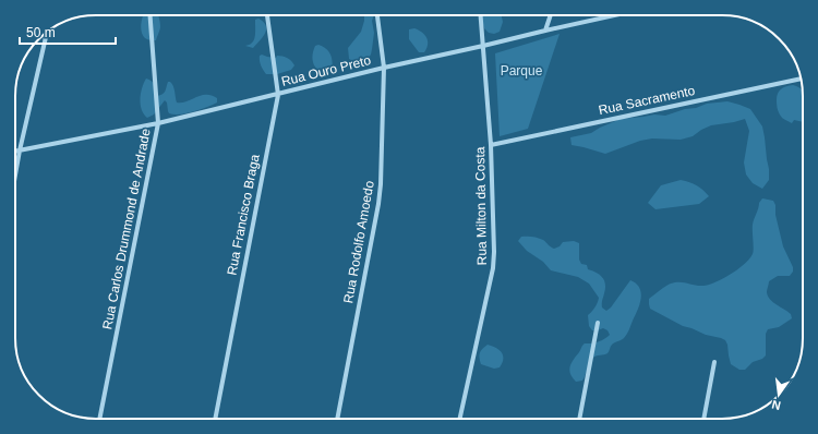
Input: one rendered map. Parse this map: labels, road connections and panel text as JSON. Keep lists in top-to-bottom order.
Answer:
{
  "streets": {
    "street": [
      "Rua Ouro Preto",
      "Rua Sacramento",
      "Rua Milton da Costa",
      "Rua Francisco Braga",
      "Rua Carlos Drummond de Andrade",
      "Rua Rodolfo Amoedo"
    ]
  },
  "crossings": [
    ["Rua Ouro Preto", "Rua Milton da Costa"],
    ["Rua Ouro Preto", "Rua Francisco Braga"],
    ["Rua Ouro Preto", "Rua Carlos Drummond de Andrade"],
    ["Rua Ouro Preto", "Rua Rodolfo Amoedo"],
    ["Rua Sacramento", "Rua Milton da Costa"]
  ],
  "parks": ["Parque"],
  "scale_bar": "50 m",
  "north": "bottom"
}
